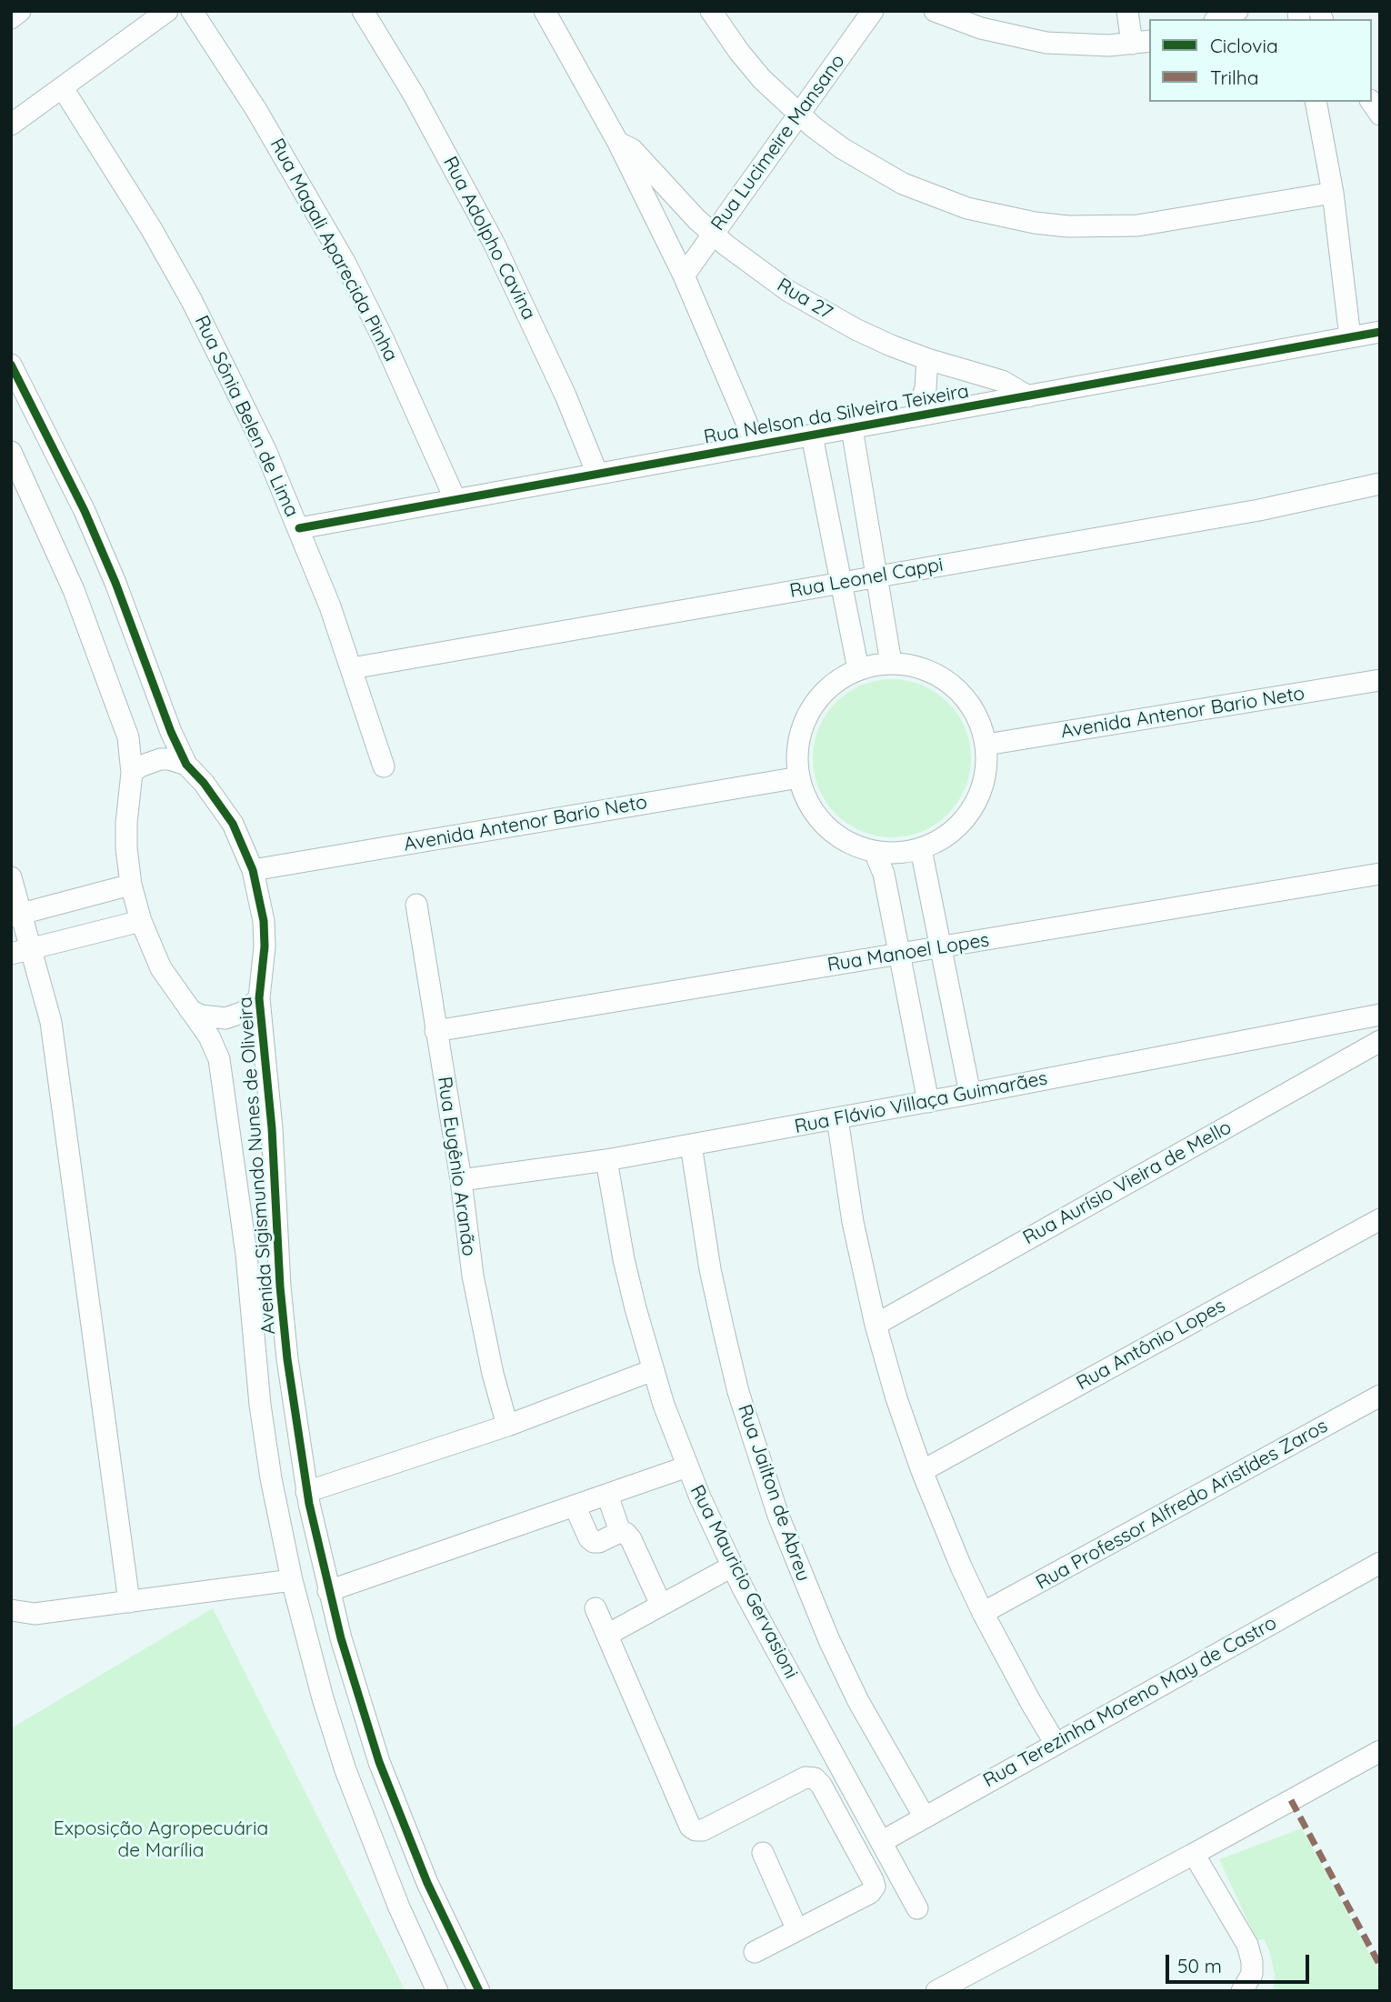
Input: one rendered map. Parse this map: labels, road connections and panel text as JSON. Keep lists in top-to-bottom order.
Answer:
{
  "streets": {
    "street": [
      "Rua Lucimeire Mansano",
      "Rua Adolpho Cavina",
      "Rua Magali Aparecida Pinha",
      "Rua 27",
      "Rua Nelson da Silveira Teixeira",
      "Rua Sônia Belen de Lima",
      "Rua Leonel Cappi",
      "Avenida Antenor Bario Neto",
      "Rua Manoel Lopes",
      "Rua Flávio Villaça Guimarães",
      "Avenida Sigismundo Nunes de Oliveira",
      "Rua Eugênio Aranão",
      "Rua Aurísio Vieira de Mello",
      "Rua Antônio Lopes",
      "Rua Jailton de Abreu",
      "Rua Professor Alfredo Aristídes Zaros",
      "Rua Mauricio Gervasioni",
      "Rua Terezinha Moreno May de Castro"
    ]
  },
  "crossings": [
    ["Rua Lucimeire Mansano", "Rua 27"],
    ["Rua Adolpho Cavina", "Rua Nelson da Silveira Teixeira"],
    ["Rua Magali Aparecida Pinha", "Rua Nelson da Silveira Teixeira"],
    ["Rua 27", "Rua Nelson da Silveira Teixeira"],
    ["Rua Nelson da Silveira Teixeira", "Rua Sônia Belen de Lima"],
    ["Rua Sônia Belen de Lima", "Rua Leonel Cappi"],
    ["Avenida Antenor Bario Neto", "Avenida Sigismundo Nunes de Oliveira"],
    ["Rua Manoel Lopes", "Rua Eugênio Aranão"],
    ["Rua Flávio Villaça Guimarães", "Rua Eugênio Aranão"],
    ["Rua Flávio Villaça Guimarães", "Rua Jailton de Abreu"],
    ["Rua Flávio Villaça Guimarães", "Rua Mauricio Gervasioni"],
    ["Rua Jailton de Abreu", "Rua Terezinha Moreno May de Castro"],
    ["Rua Mauricio Gervasioni", "Rua Terezinha Moreno May de Castro"]
  ],
  "parks": ["Exposição Agropecuária de Marília"],
  "legend": ["Ciclovia", "Trilha"],
  "scale_bar": "50 m"
}
